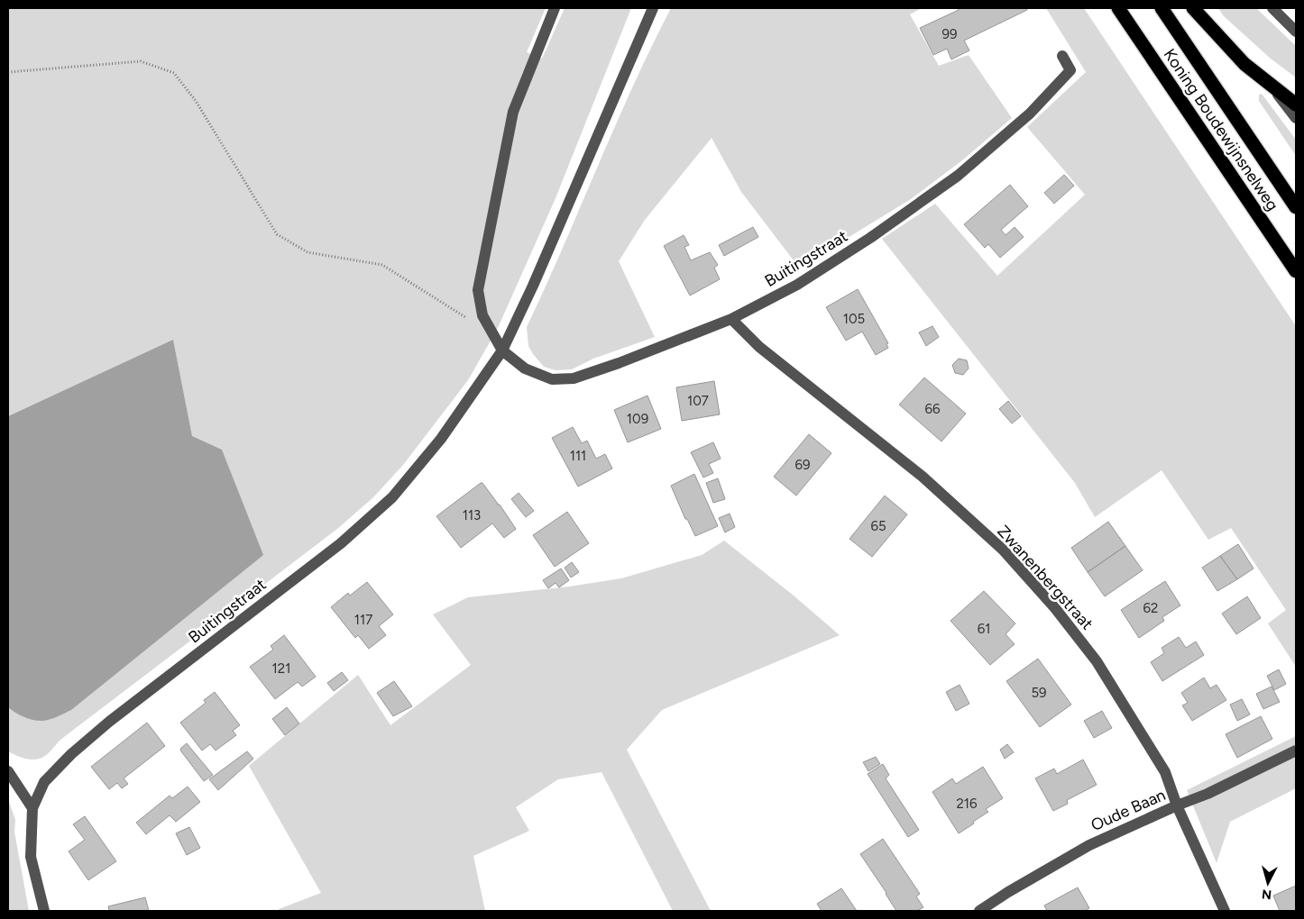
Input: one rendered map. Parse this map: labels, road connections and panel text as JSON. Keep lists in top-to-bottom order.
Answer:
{
  "streets": {
    "highway": ["Koning Boudewijnsnelweg"],
    "street": ["Buitingstraat", "Zwanenbergstraat", "Oude Baan"]
  },
  "crossings": [
    ["Buitingstraat", "Zwanenbergstraat"],
    ["Zwanenbergstraat", "Oude Baan"]
  ],
  "house_numbers": [
    "99",
    "105",
    "107",
    "66",
    "109",
    "111",
    "69",
    "113",
    "65",
    "62",
    "117",
    "61",
    "121",
    "59",
    "216"
  ],
  "north": "bottom"
}
